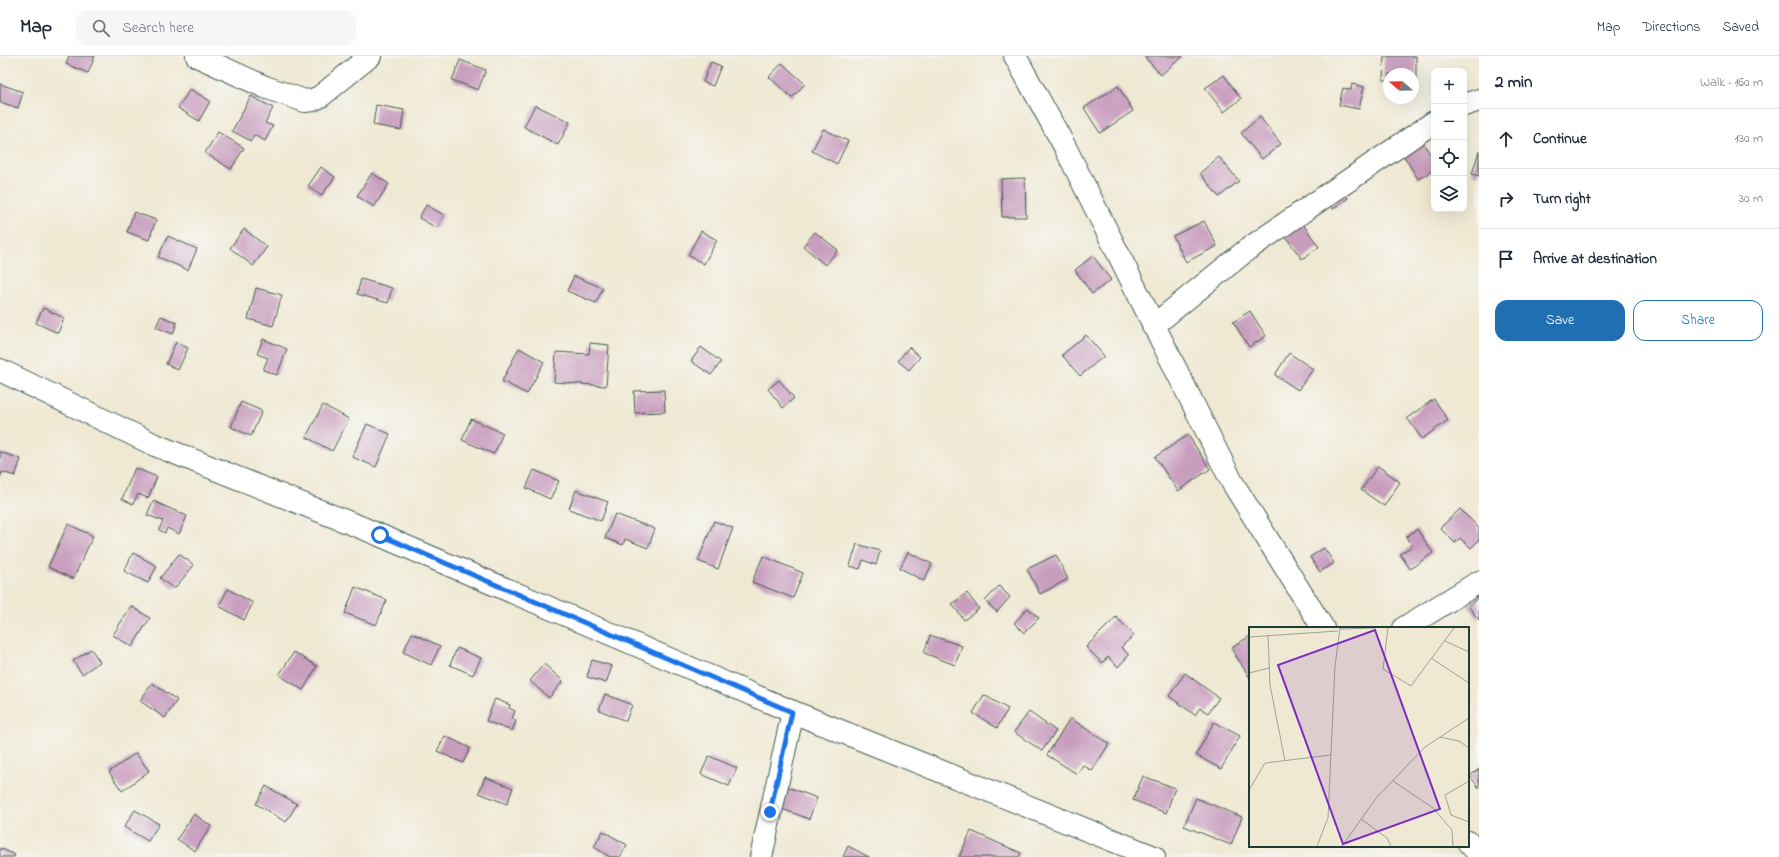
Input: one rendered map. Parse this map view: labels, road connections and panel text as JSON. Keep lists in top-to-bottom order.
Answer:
{
  "north": "left",
  "page": {
    "header": "Map",
    "search": "Search here",
    "nav": ["Map", "Directions", "Saved"],
    "heading": ["2 min", "Walk · 160 m"],
    "map_buttons": ["+", "−"],
    "list": [
      ["Continue", "130 m"],
      ["Turn right", "30 m"],
      "Arrive at destination"
    ],
    "buttons": ["Save", "Share"]
  }
}
